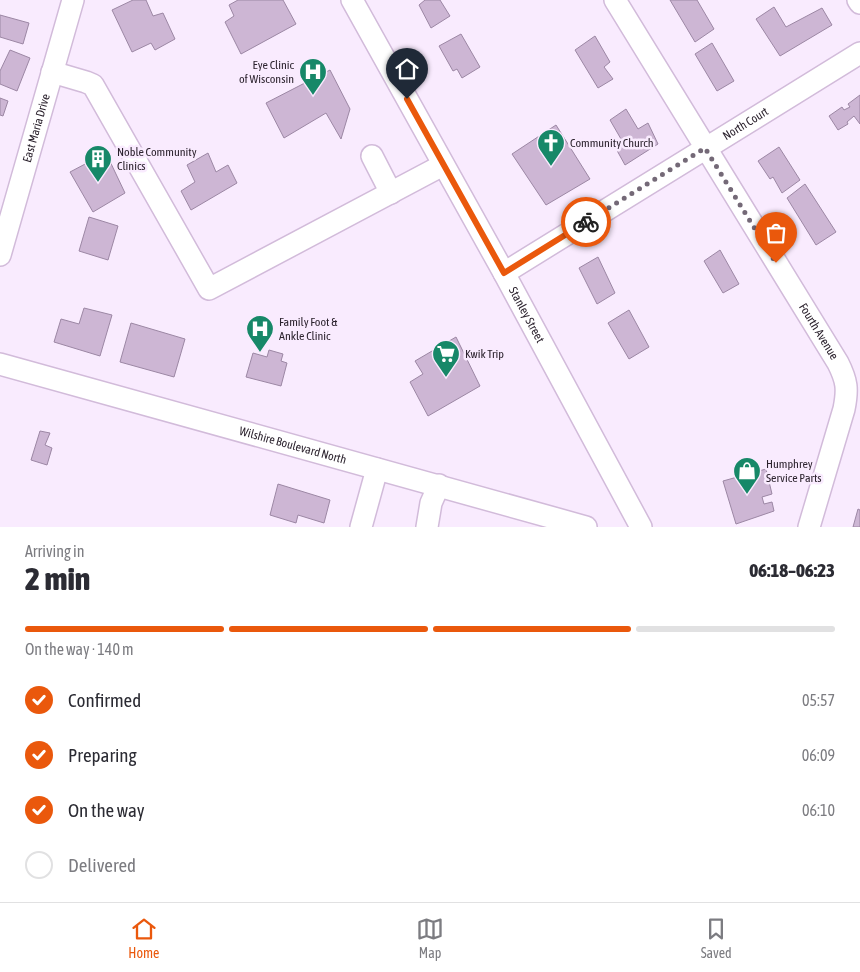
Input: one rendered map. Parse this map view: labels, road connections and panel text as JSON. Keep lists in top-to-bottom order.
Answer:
{
  "streets": {
    "street": [
      "North Court",
      "East Maria Drive",
      "Stanley Street",
      "Fourth Avenue",
      "Wilshire Boulevard North"
    ]
  },
  "crossings": [
    ["North Court", "Stanley Street"],
    ["North Court", "Fourth Avenue"]
  ],
  "places": {
    "hospital": ["Eye Clinic of Wisconsin", "Family Foot & Ankle Clinic"],
    "church": ["Community Church"],
    "building": ["Noble Community Clinics"],
    "supermarket": ["Kwik Trip"],
    "shop": ["Humphrey Service Parts"]
  },
  "page": {
    "heading": ["2 min", "Arriving in", "06:18–06:23"],
    "bar": "On the way · 140 m",
    "list": [
      ["Confirmed", "05:57"],
      ["Preparing", "06:09"],
      ["On the way", "06:10"],
      "Delivered"
    ],
    "tabs": ["Home", "Map", "Saved"]
  }
}
